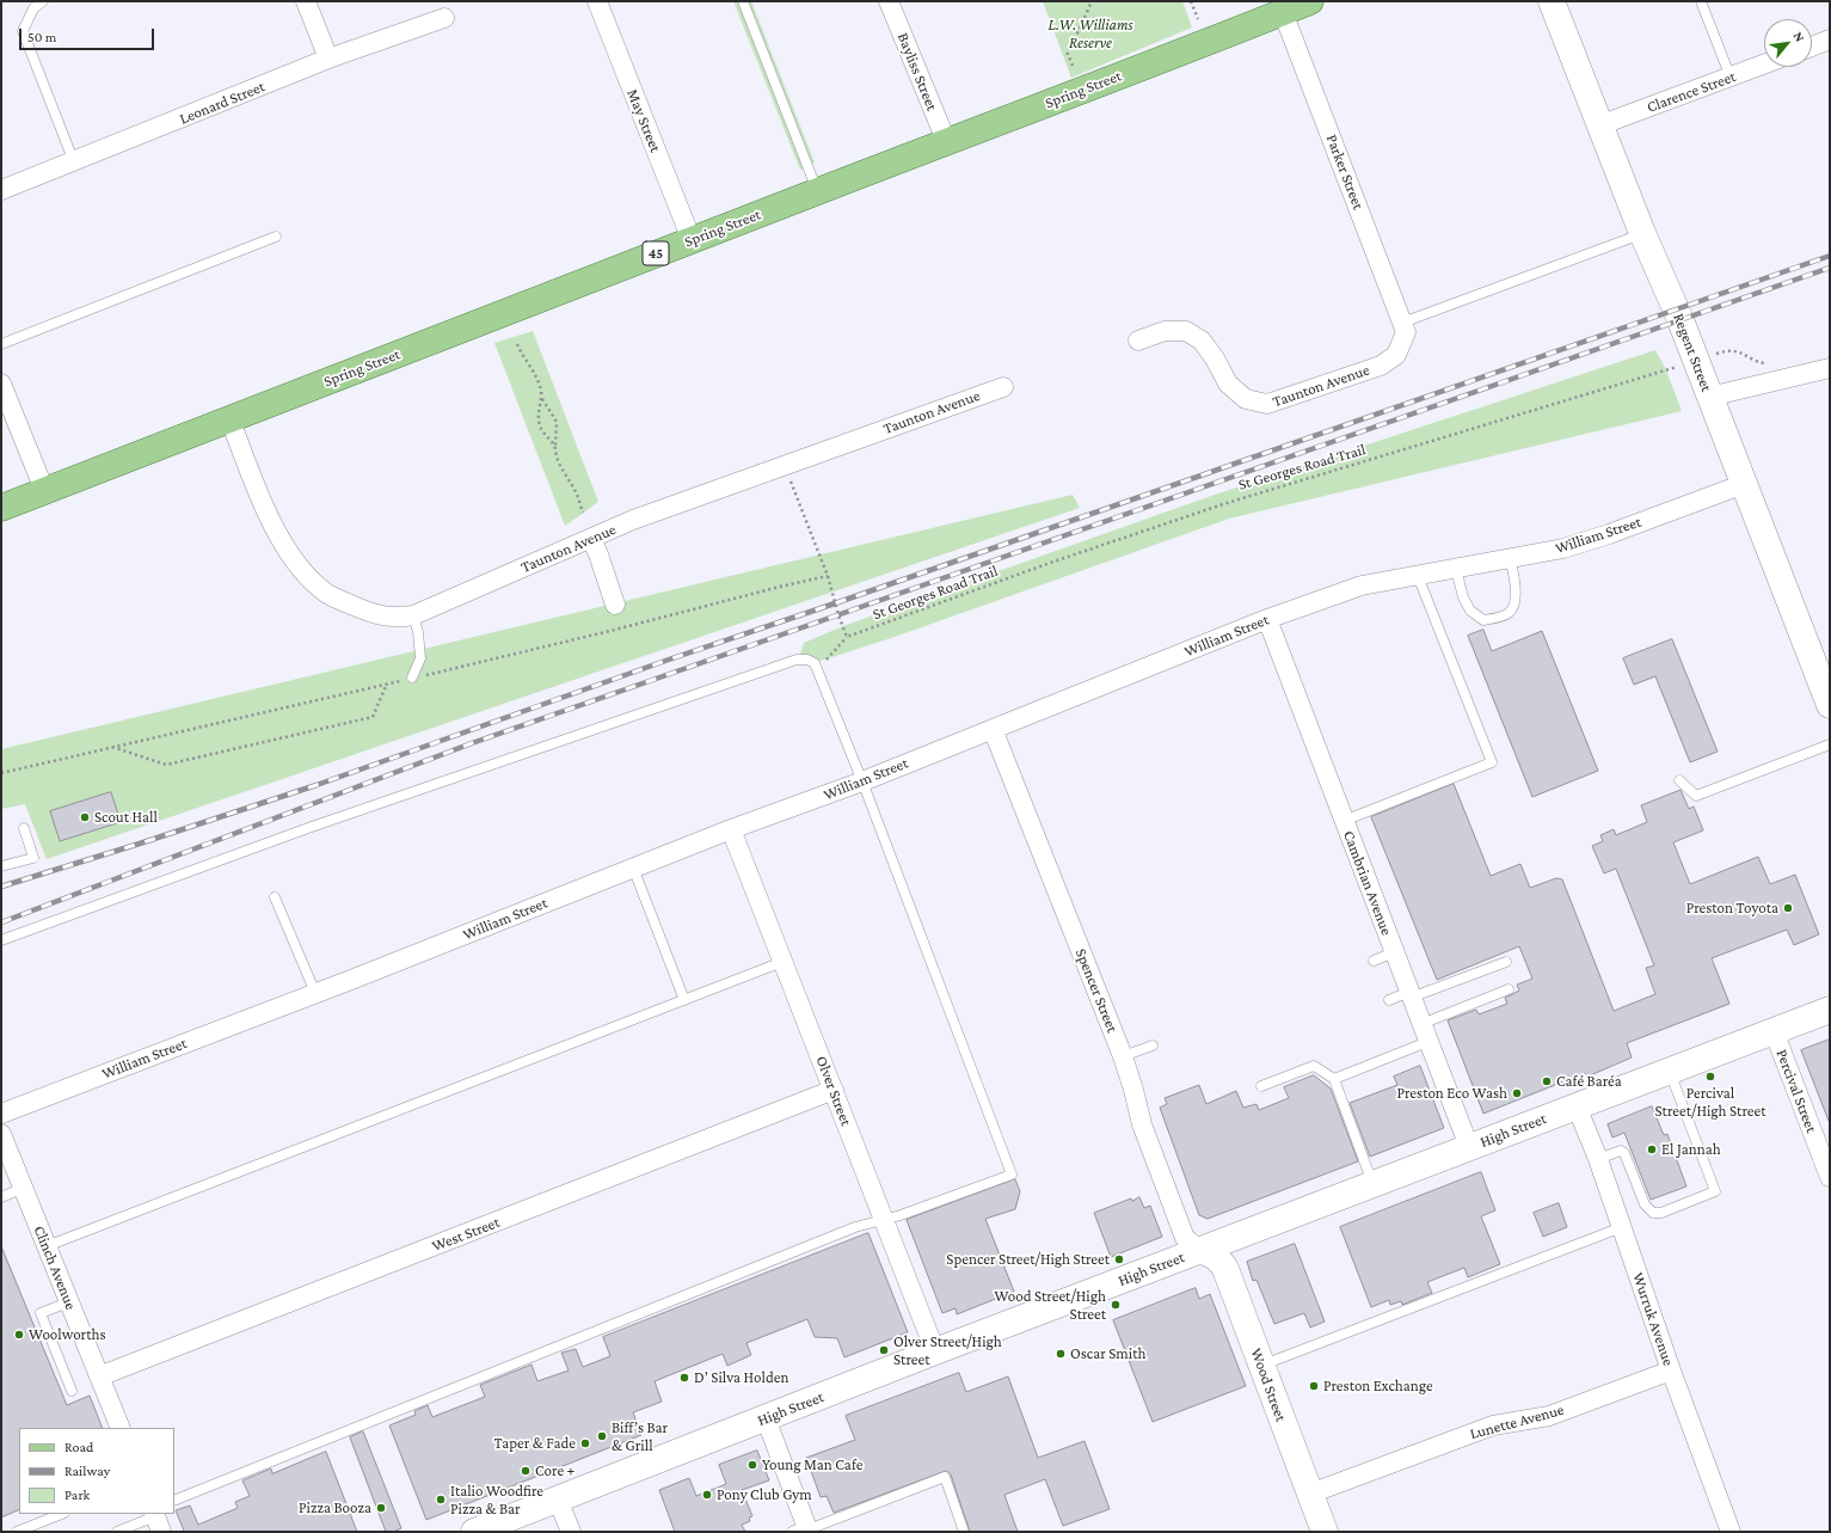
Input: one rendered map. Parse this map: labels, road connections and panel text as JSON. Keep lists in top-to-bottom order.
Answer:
{
  "streets": {
    "main road": [
      "Spring Street",
      "45",
      "Regent Street",
      "High Street",
      "Wood Street"
    ],
    "street": [
      "Bayliss Street",
      "Clarence Street",
      "Leonard Street",
      "May Street",
      "Parker Street",
      "Taunton Avenue",
      "William Street",
      "Cambrian Avenue",
      "Spencer Street",
      "Olver Street",
      "Percival Street",
      "West Street",
      "Clinch Avenue",
      "Wurruk Avenue",
      "Lunette Avenue"
    ],
    "path": ["St Georges Road Trail"]
  },
  "crossings": [
    ["Bayliss Street", "Spring Street"],
    ["Spring Street", "May Street"],
    ["Spring Street", "Parker Street"],
    ["Spring Street", "Taunton Avenue"],
    ["Clarence Street", "Regent Street"],
    ["Parker Street", "Taunton Avenue"],
    ["Regent Street", "St Georges Road Trail"],
    ["Regent Street", "William Street"],
    ["William Street", "Cambrian Avenue"],
    ["William Street", "Spencer Street"],
    ["William Street", "Olver Street"],
    ["Cambrian Avenue", "High Street"],
    ["Spencer Street", "High Street"],
    ["Spencer Street", "Wood Street"],
    ["Olver Street", "High Street"],
    ["Olver Street", "West Street"],
    ["Percival Street", "High Street"],
    ["High Street", "Wurruk Avenue"],
    ["High Street", "Wood Street"],
    ["West Street", "Clinch Avenue"],
    ["Wurruk Avenue", "Lunette Avenue"],
    ["Wood Street", "Lunette Avenue"]
  ],
  "parks": ["L.W. Williams Reserve"],
  "places": [
    "Scout Hall",
    "Preston Toyota",
    "Percival Street/High Street",
    "Café Baréa",
    "Preston Eco Wash",
    "El Jannah",
    "Spencer Street/High Street",
    "Wood Street/High Street",
    "Woolworths",
    "Olver Street/High Street",
    "Oscar Smith",
    "D’ Silva Holden",
    "Preston Exchange",
    "Biff’s Bar & Grill",
    "Taper & Fade",
    "Young Man Cafe",
    "Core +",
    "Pony Club Gym",
    "Italio Woodfire Pizza & Bar",
    "Pizza Booza"
  ],
  "legend": ["Road", "Railway", "Park"],
  "scale_bar": "50 m",
  "north": "top right"
}
